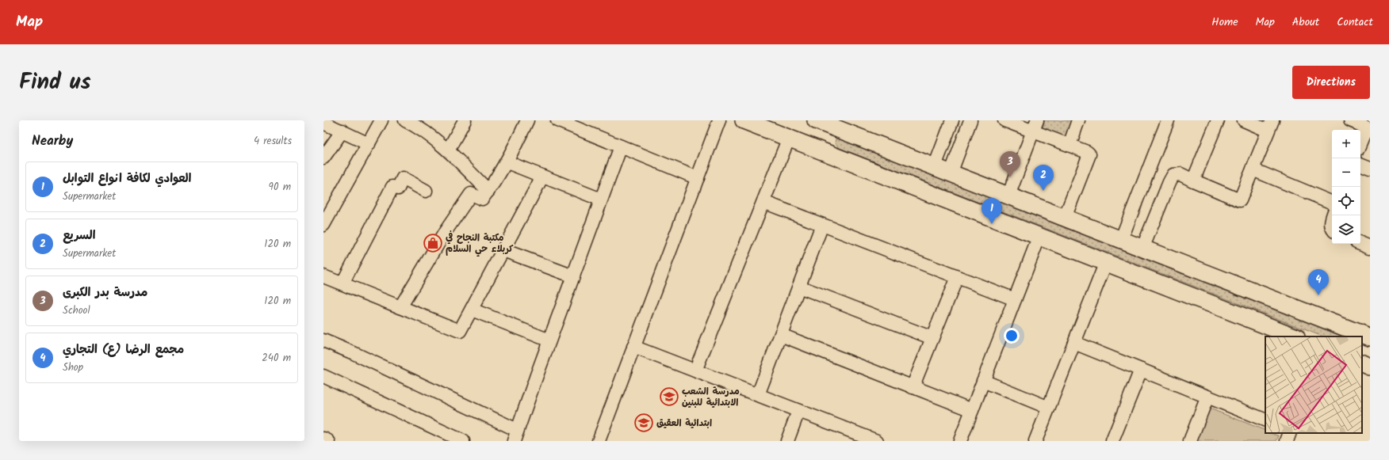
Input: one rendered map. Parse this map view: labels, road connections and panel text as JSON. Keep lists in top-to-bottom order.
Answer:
{
  "places": {
    "shop": ["مكتبة النجاح في كربلاء حي السلام"],
    "school or university": ["مدرسة الشعب الابتدائية للبنين", "ابتدائية العقيق"]
  },
  "page": {
    "header": "Map",
    "nav": [
      "Home",
      "Map",
      "About",
      "Contact"
    ],
    "title": "Find us",
    "buttons": "Directions",
    "heading": ["Nearby", "4 results"],
    "map_buttons": ["+", "−"],
    "pins": [
      "3",
      "2",
      "1",
      "4"
    ],
    "list": [
      {
        "mark": "1",
        "name": "العوادي لكافة انواع التوابل",
        "note": "Supermarket",
        "value": "90 m"
      },
      {
        "mark": "2",
        "name": "السريع",
        "note": "Supermarket",
        "value": "120 m"
      },
      {
        "mark": "3",
        "name": "مدرسة بدر الكبرى",
        "note": "School",
        "value": "120 m"
      },
      {
        "mark": "4",
        "name": "مجمع الرضا (ع) التجاري",
        "note": "Shop",
        "value": "240 m"
      }
    ]
  }
}
